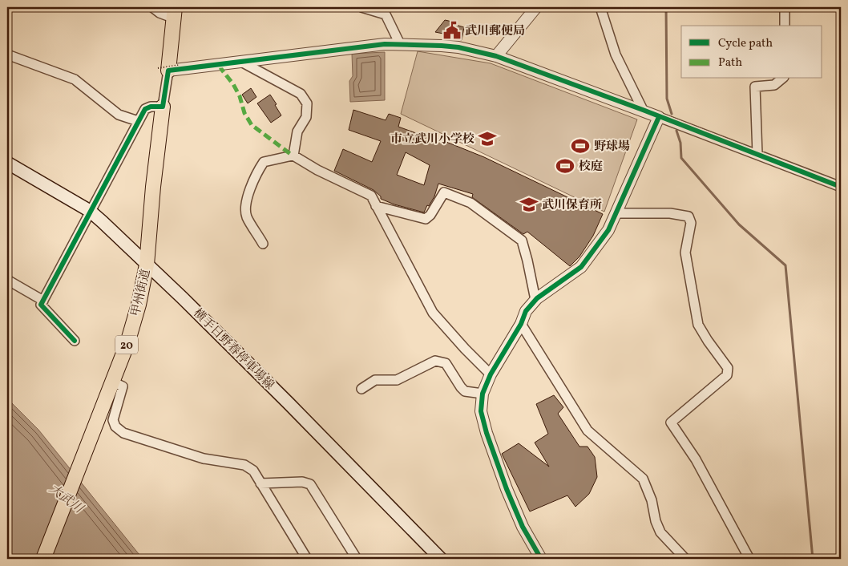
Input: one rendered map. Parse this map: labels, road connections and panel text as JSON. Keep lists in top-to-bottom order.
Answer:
{
  "streets": {
    "highway": ["甲州街道", "20"],
    "main road": ["横手日野春停車場線"]
  },
  "crossings": [
    ["甲州街道", "横手日野春停車場線"]
  ],
  "water": ["大武川"],
  "places": {
    "public building": ["武川郵便局"],
    "school or university": ["市立武川小学校", "武川保育所"],
    "sports": ["野球場", "校庭"]
  },
  "legend": ["Cycle path", "Path"]
}
